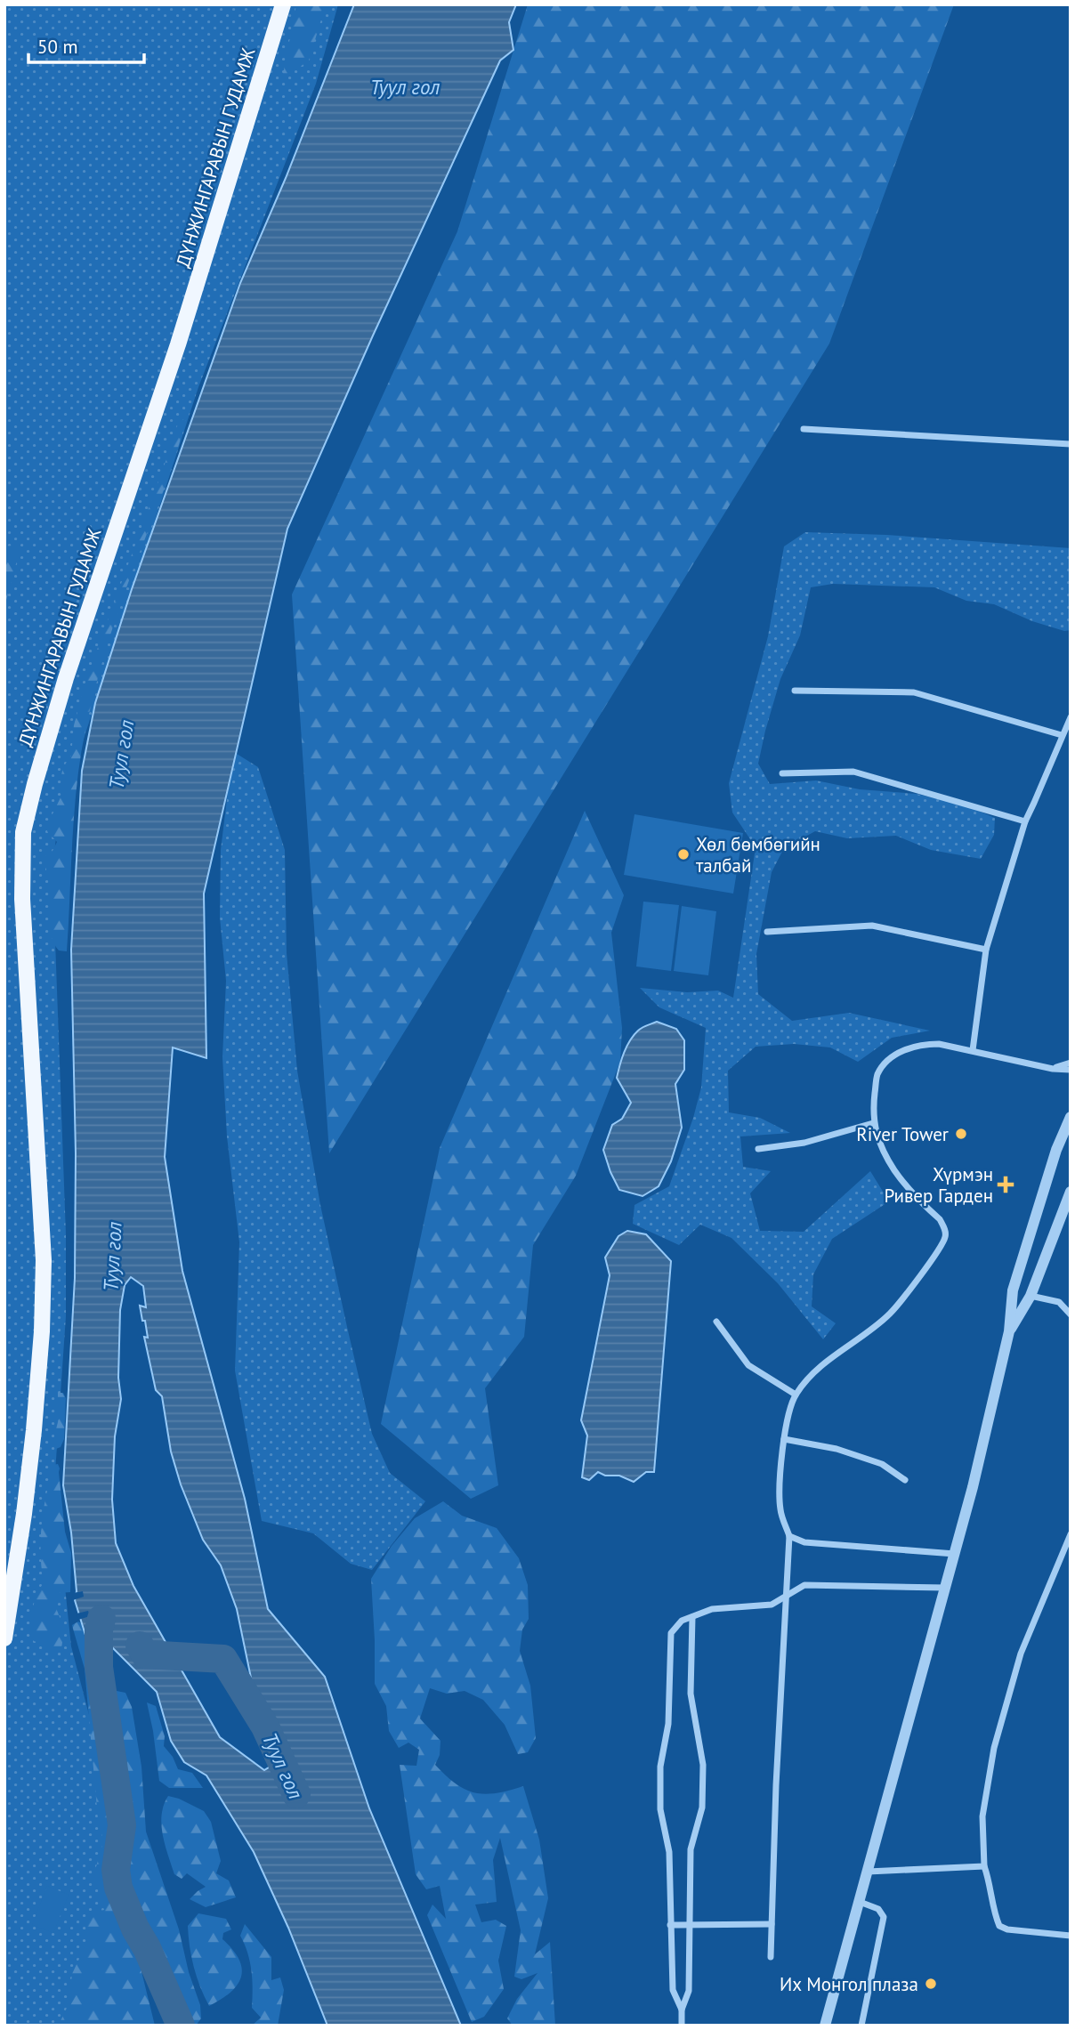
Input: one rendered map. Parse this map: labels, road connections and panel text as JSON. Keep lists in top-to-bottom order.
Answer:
{
  "streets": {
    "main road": ["ДҮНЖИНГАРАВЫН ГУДАМЖ"]
  },
  "water": ["Туул гол"],
  "places": {
    "other": ["Хөл бөмбөгийн талбай", "River Tower", "Их Монгол плаза"],
    "health": ["Хүрмэн Ривер Гарден"]
  },
  "scale_bar": "50 m"
}
